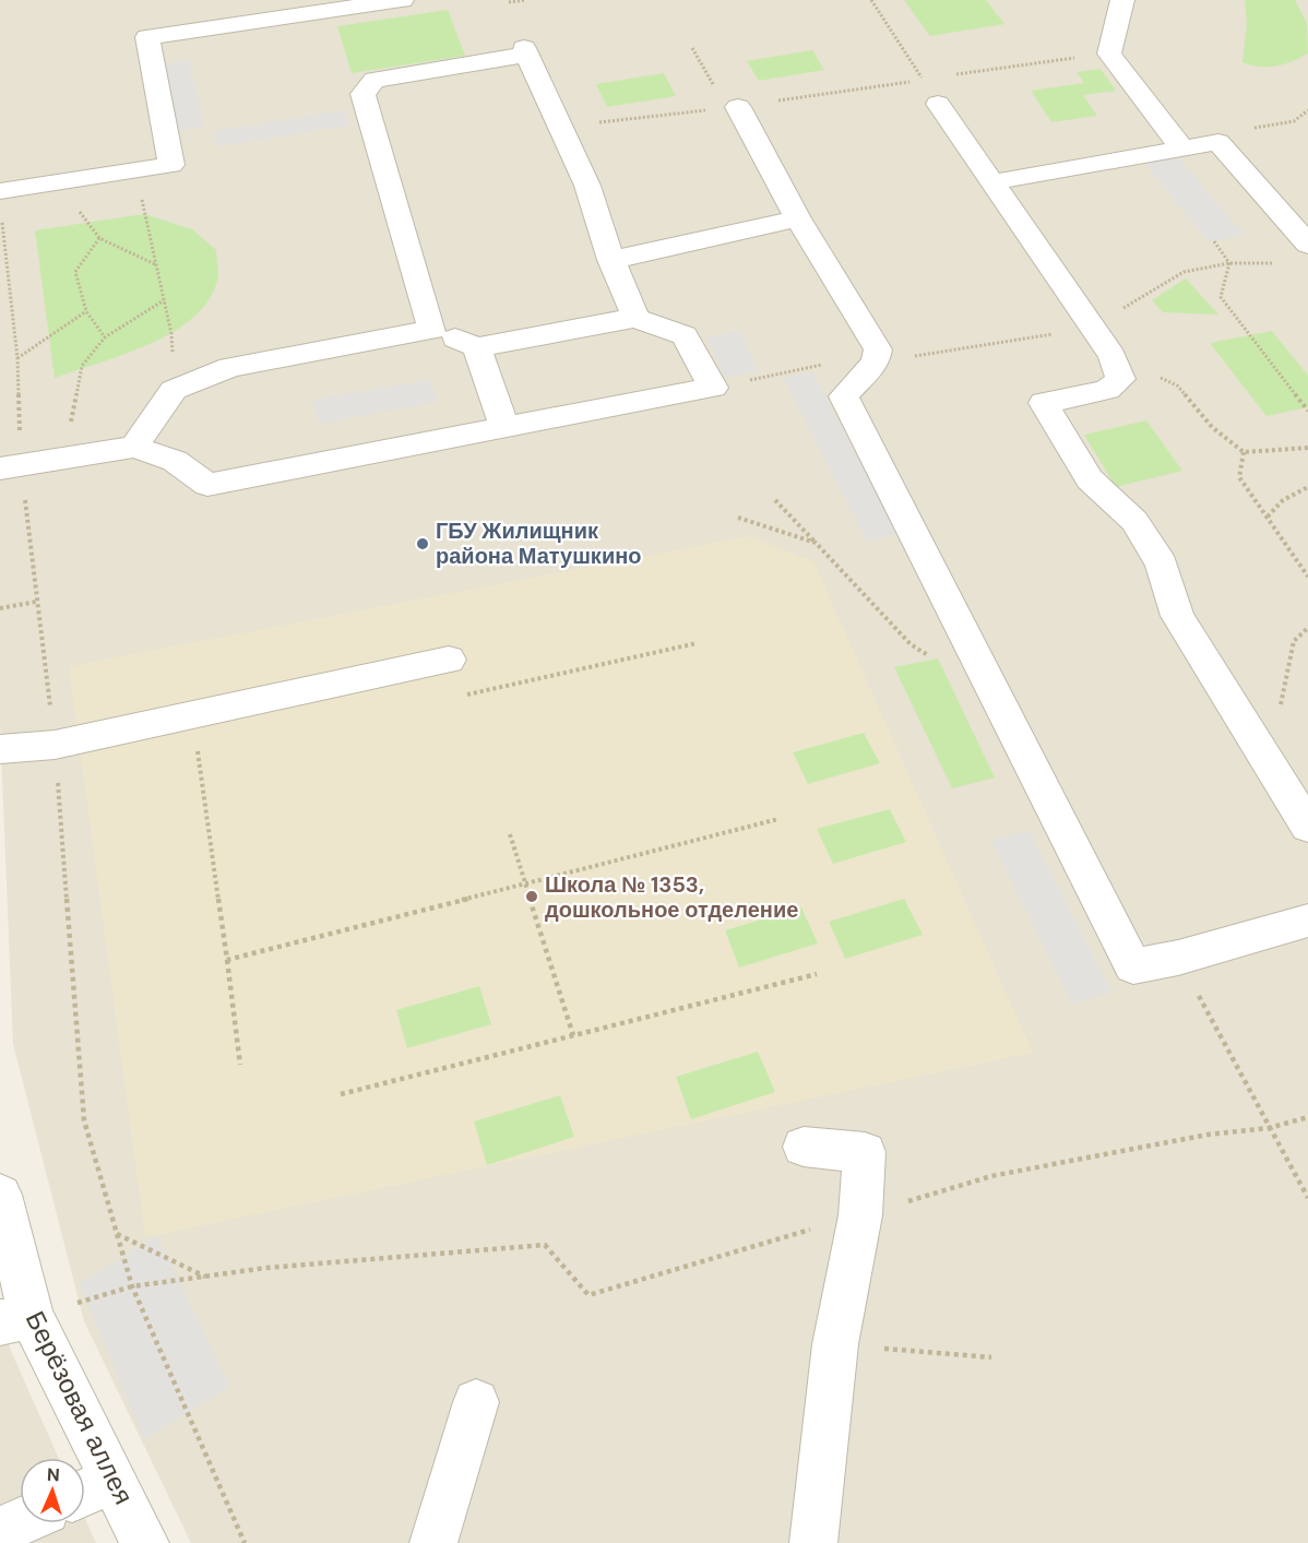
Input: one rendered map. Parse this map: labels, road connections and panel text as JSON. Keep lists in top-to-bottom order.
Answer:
{
  "streets": {
    "street": ["Берёзовая аллея"]
  },
  "places": ["ГБУ Жилищник района Матушкино", "Школа № 1353, дошкольное отделение"],
  "north": "top"
}
